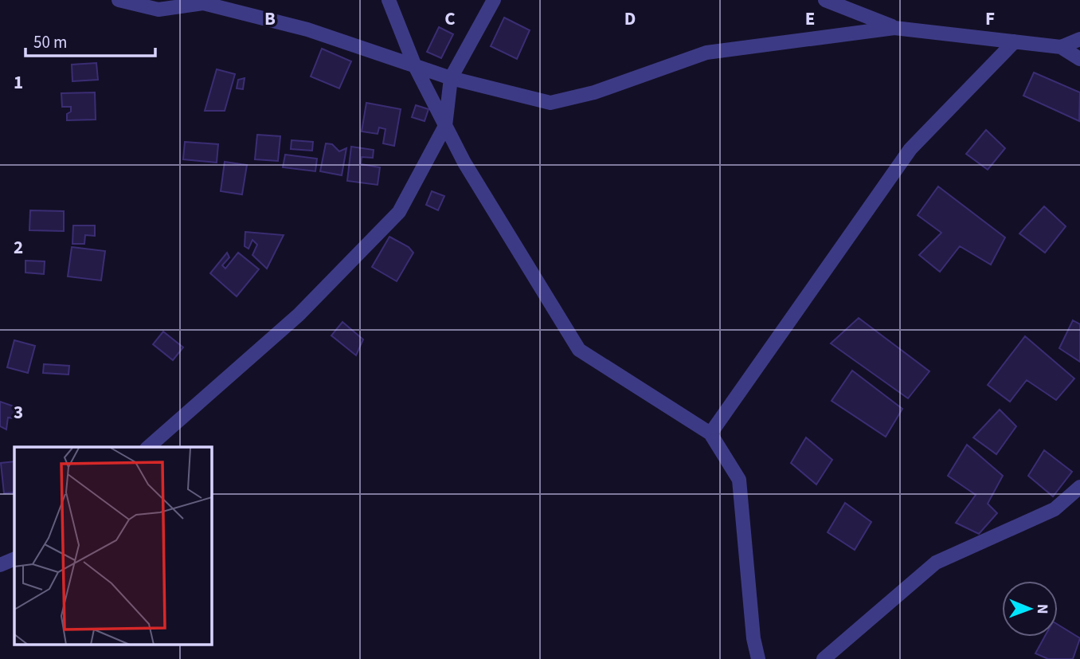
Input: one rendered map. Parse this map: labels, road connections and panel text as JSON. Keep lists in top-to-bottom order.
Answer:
{
  "scale_bar": "50 m",
  "north": "right",
  "grid": {
    "columns": [
      "B",
      "C",
      "D",
      "E",
      "F"
    ],
    "rows": ["1", "2", "3"]
  }
}
